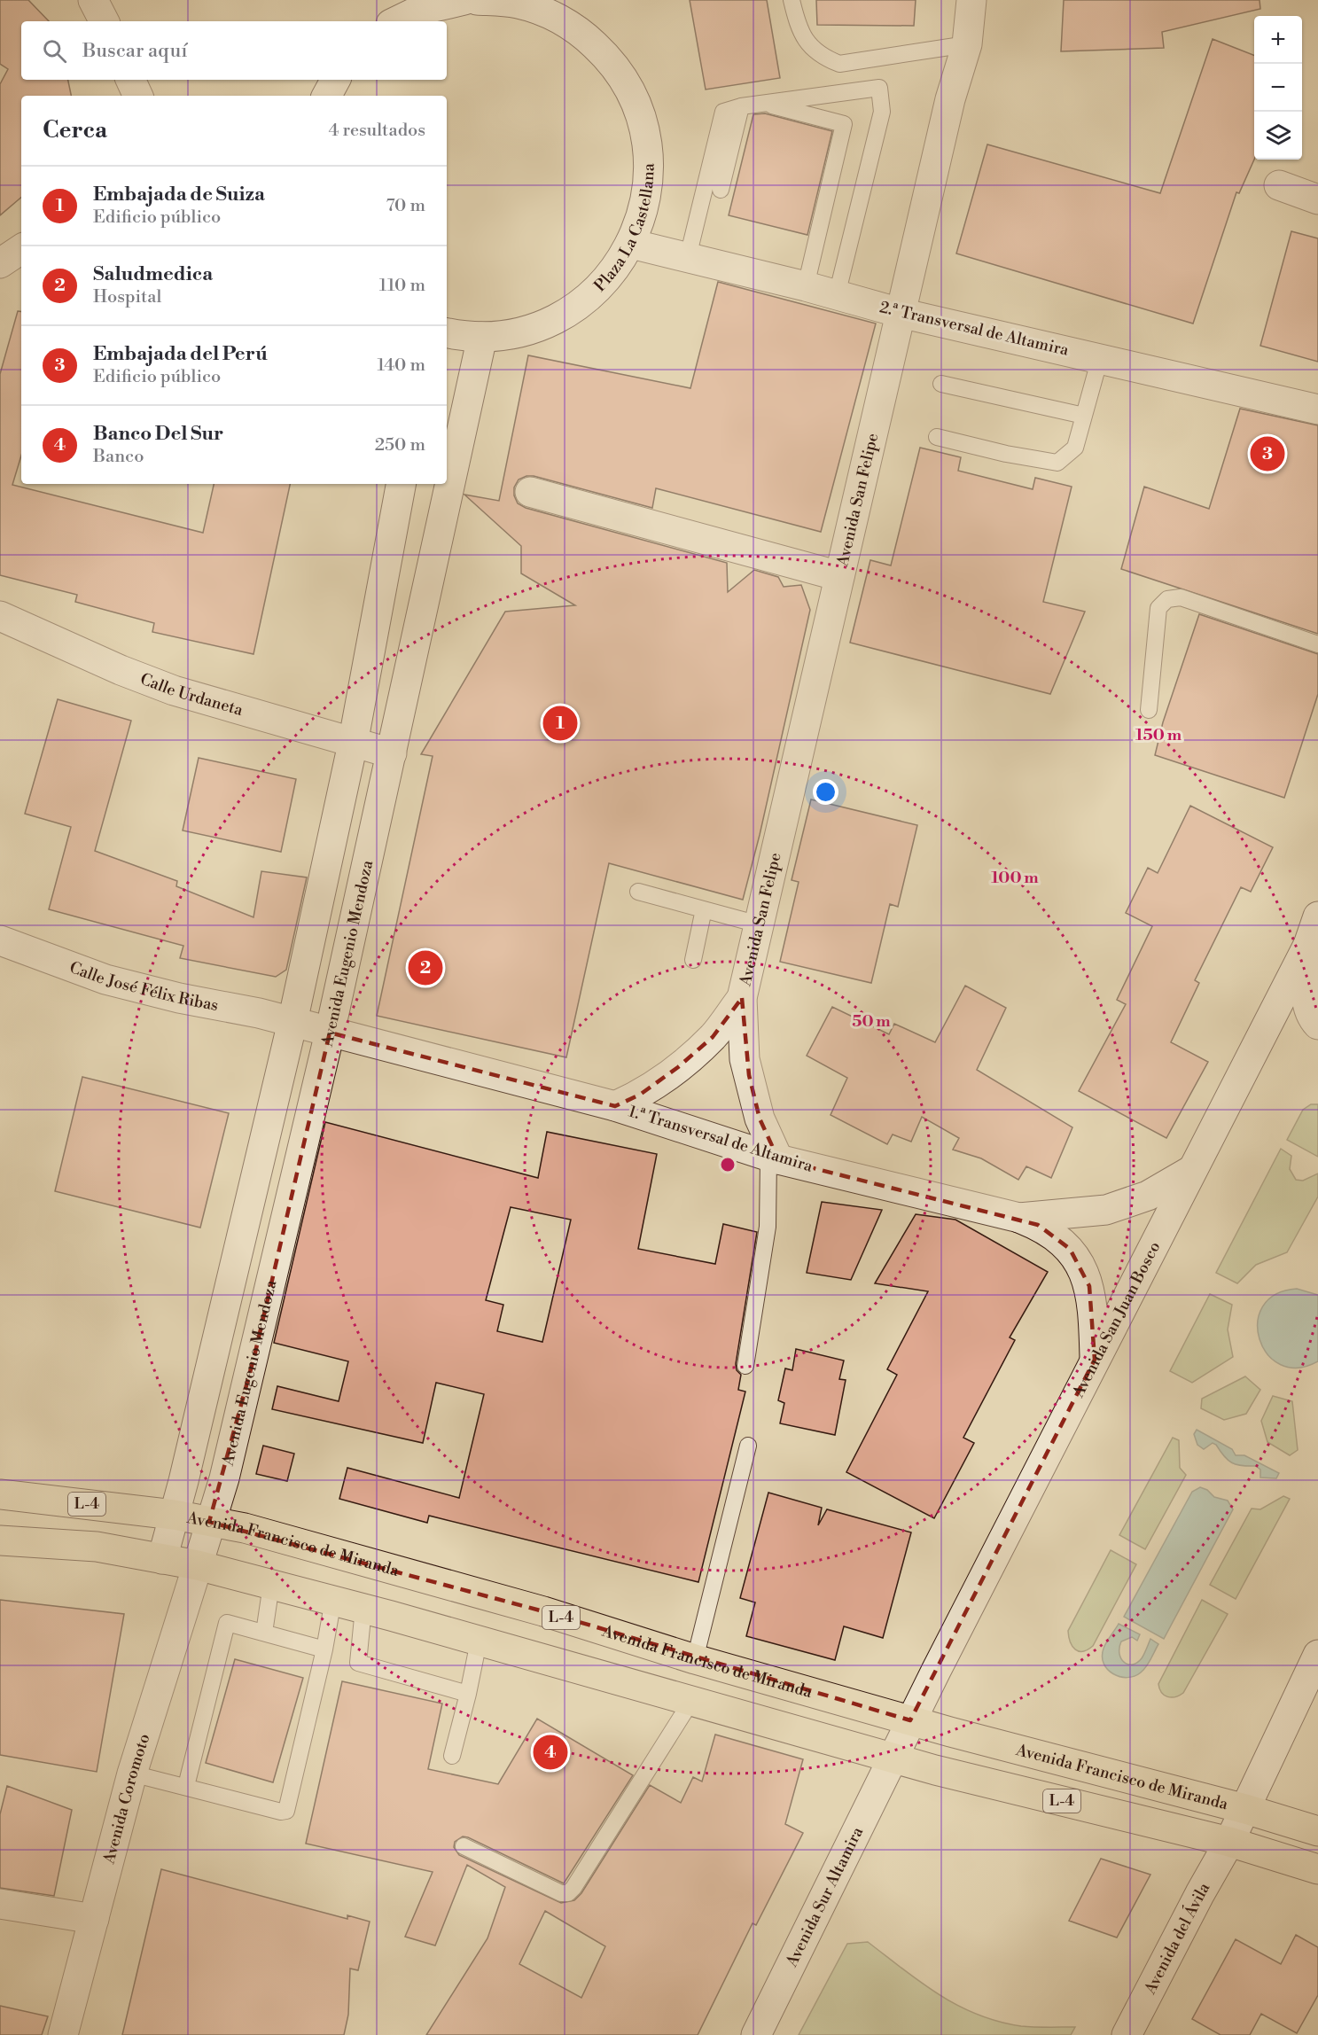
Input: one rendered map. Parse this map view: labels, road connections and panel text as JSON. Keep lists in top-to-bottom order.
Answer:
{
  "streets": {
    "main road": ["L-4", "Avenida Francisco de Miranda"],
    "street": [
      "Plaza La Castellana",
      "2.ª Transversal de Altamira",
      "Avenida San Felipe",
      "Calle Urdaneta",
      "Avenida Eugenio Mendoza",
      "Calle José Félix Ribas",
      "1.ª Transversal de Altamira",
      "Avenida San Juan Bosco",
      "Avenida Coromoto",
      "Avenida Sur Altamira",
      "Avenida del Ávila"
    ]
  },
  "crossings": [
    ["Plaza La Castellana", "2.ª Transversal de Altamira"],
    ["Plaza La Castellana", "Avenida Eugenio Mendoza"],
    ["2.ª Transversal de Altamira", "Avenida San Felipe"],
    ["Avenida San Felipe", "1.ª Transversal de Altamira"],
    ["Calle Urdaneta", "Avenida Eugenio Mendoza"],
    ["Avenida Eugenio Mendoza", "Calle José Félix Ribas"],
    ["Avenida Eugenio Mendoza", "1.ª Transversal de Altamira"],
    ["Avenida Eugenio Mendoza", "L-4"],
    ["Avenida Eugenio Mendoza", "Avenida Francisco de Miranda"],
    ["Avenida Eugenio Mendoza", "Avenida Coromoto"],
    ["Calle José Félix Ribas", "1.ª Transversal de Altamira"],
    ["Avenida San Juan Bosco", "L-4"],
    ["Avenida San Juan Bosco", "Avenida Francisco de Miranda"],
    ["Avenida San Juan Bosco", "Avenida Sur Altamira"],
    ["L-4", "Avenida Coromoto"],
    ["L-4", "Avenida Sur Altamira"],
    ["L-4", "Avenida del Ávila"],
    ["Avenida Francisco de Miranda", "Avenida del Ávila"]
  ],
  "page": {
    "map_buttons": ["+", "−"],
    "search": "Buscar aquí",
    "heading": ["Cerca", "4 resultados"],
    "list": [
      {
        "mark": "1",
        "name": "Embajada de Suiza",
        "note": "Edificio público",
        "value": "70 m"
      },
      {
        "mark": "2",
        "name": "Saludmedica",
        "note": "Hospital",
        "value": "110 m"
      },
      {
        "mark": "3",
        "name": "Embajada del Perú",
        "note": "Edificio público",
        "value": "140 m"
      },
      {
        "mark": "4",
        "name": "Banco Del Sur",
        "note": "Banco",
        "value": "250 m"
      }
    ],
    "pins": [
      "3",
      "1",
      "2",
      "4"
    ]
  },
  "rings": ["150 m", "100 m", "50 m"]
}
